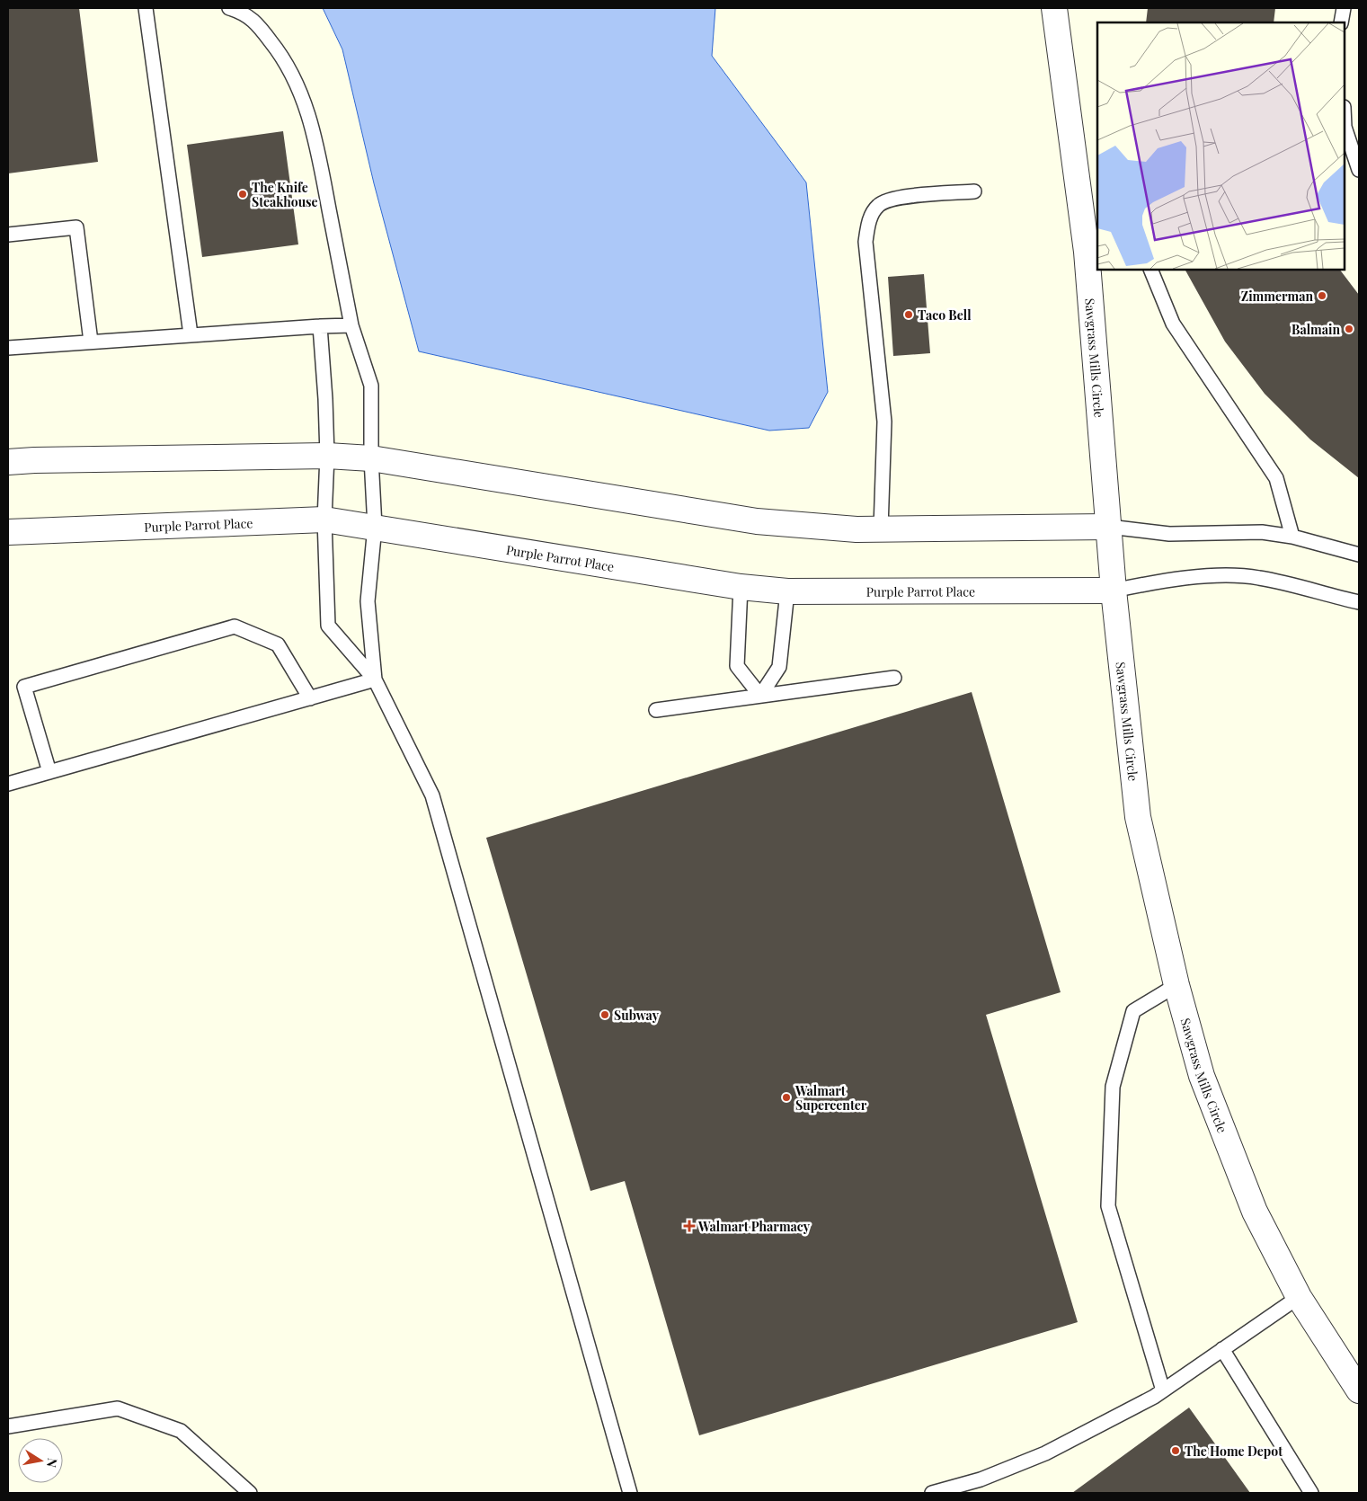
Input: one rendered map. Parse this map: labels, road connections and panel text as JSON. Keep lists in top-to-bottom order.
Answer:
{
  "streets": {
    "street": ["Sawgrass Mills Circle", "Purple Parrot Place"]
  },
  "crossings": [
    ["Sawgrass Mills Circle", "Purple Parrot Place"]
  ],
  "places": {
    "other": [
      "The Knife Steakhouse",
      "Zimmerman",
      "Taco Bell",
      "Balmain",
      "Subway",
      "Walmart Supercenter",
      "The Home Depot"
    ],
    "health": ["Walmart Pharmacy"]
  },
  "north": "right"
}
